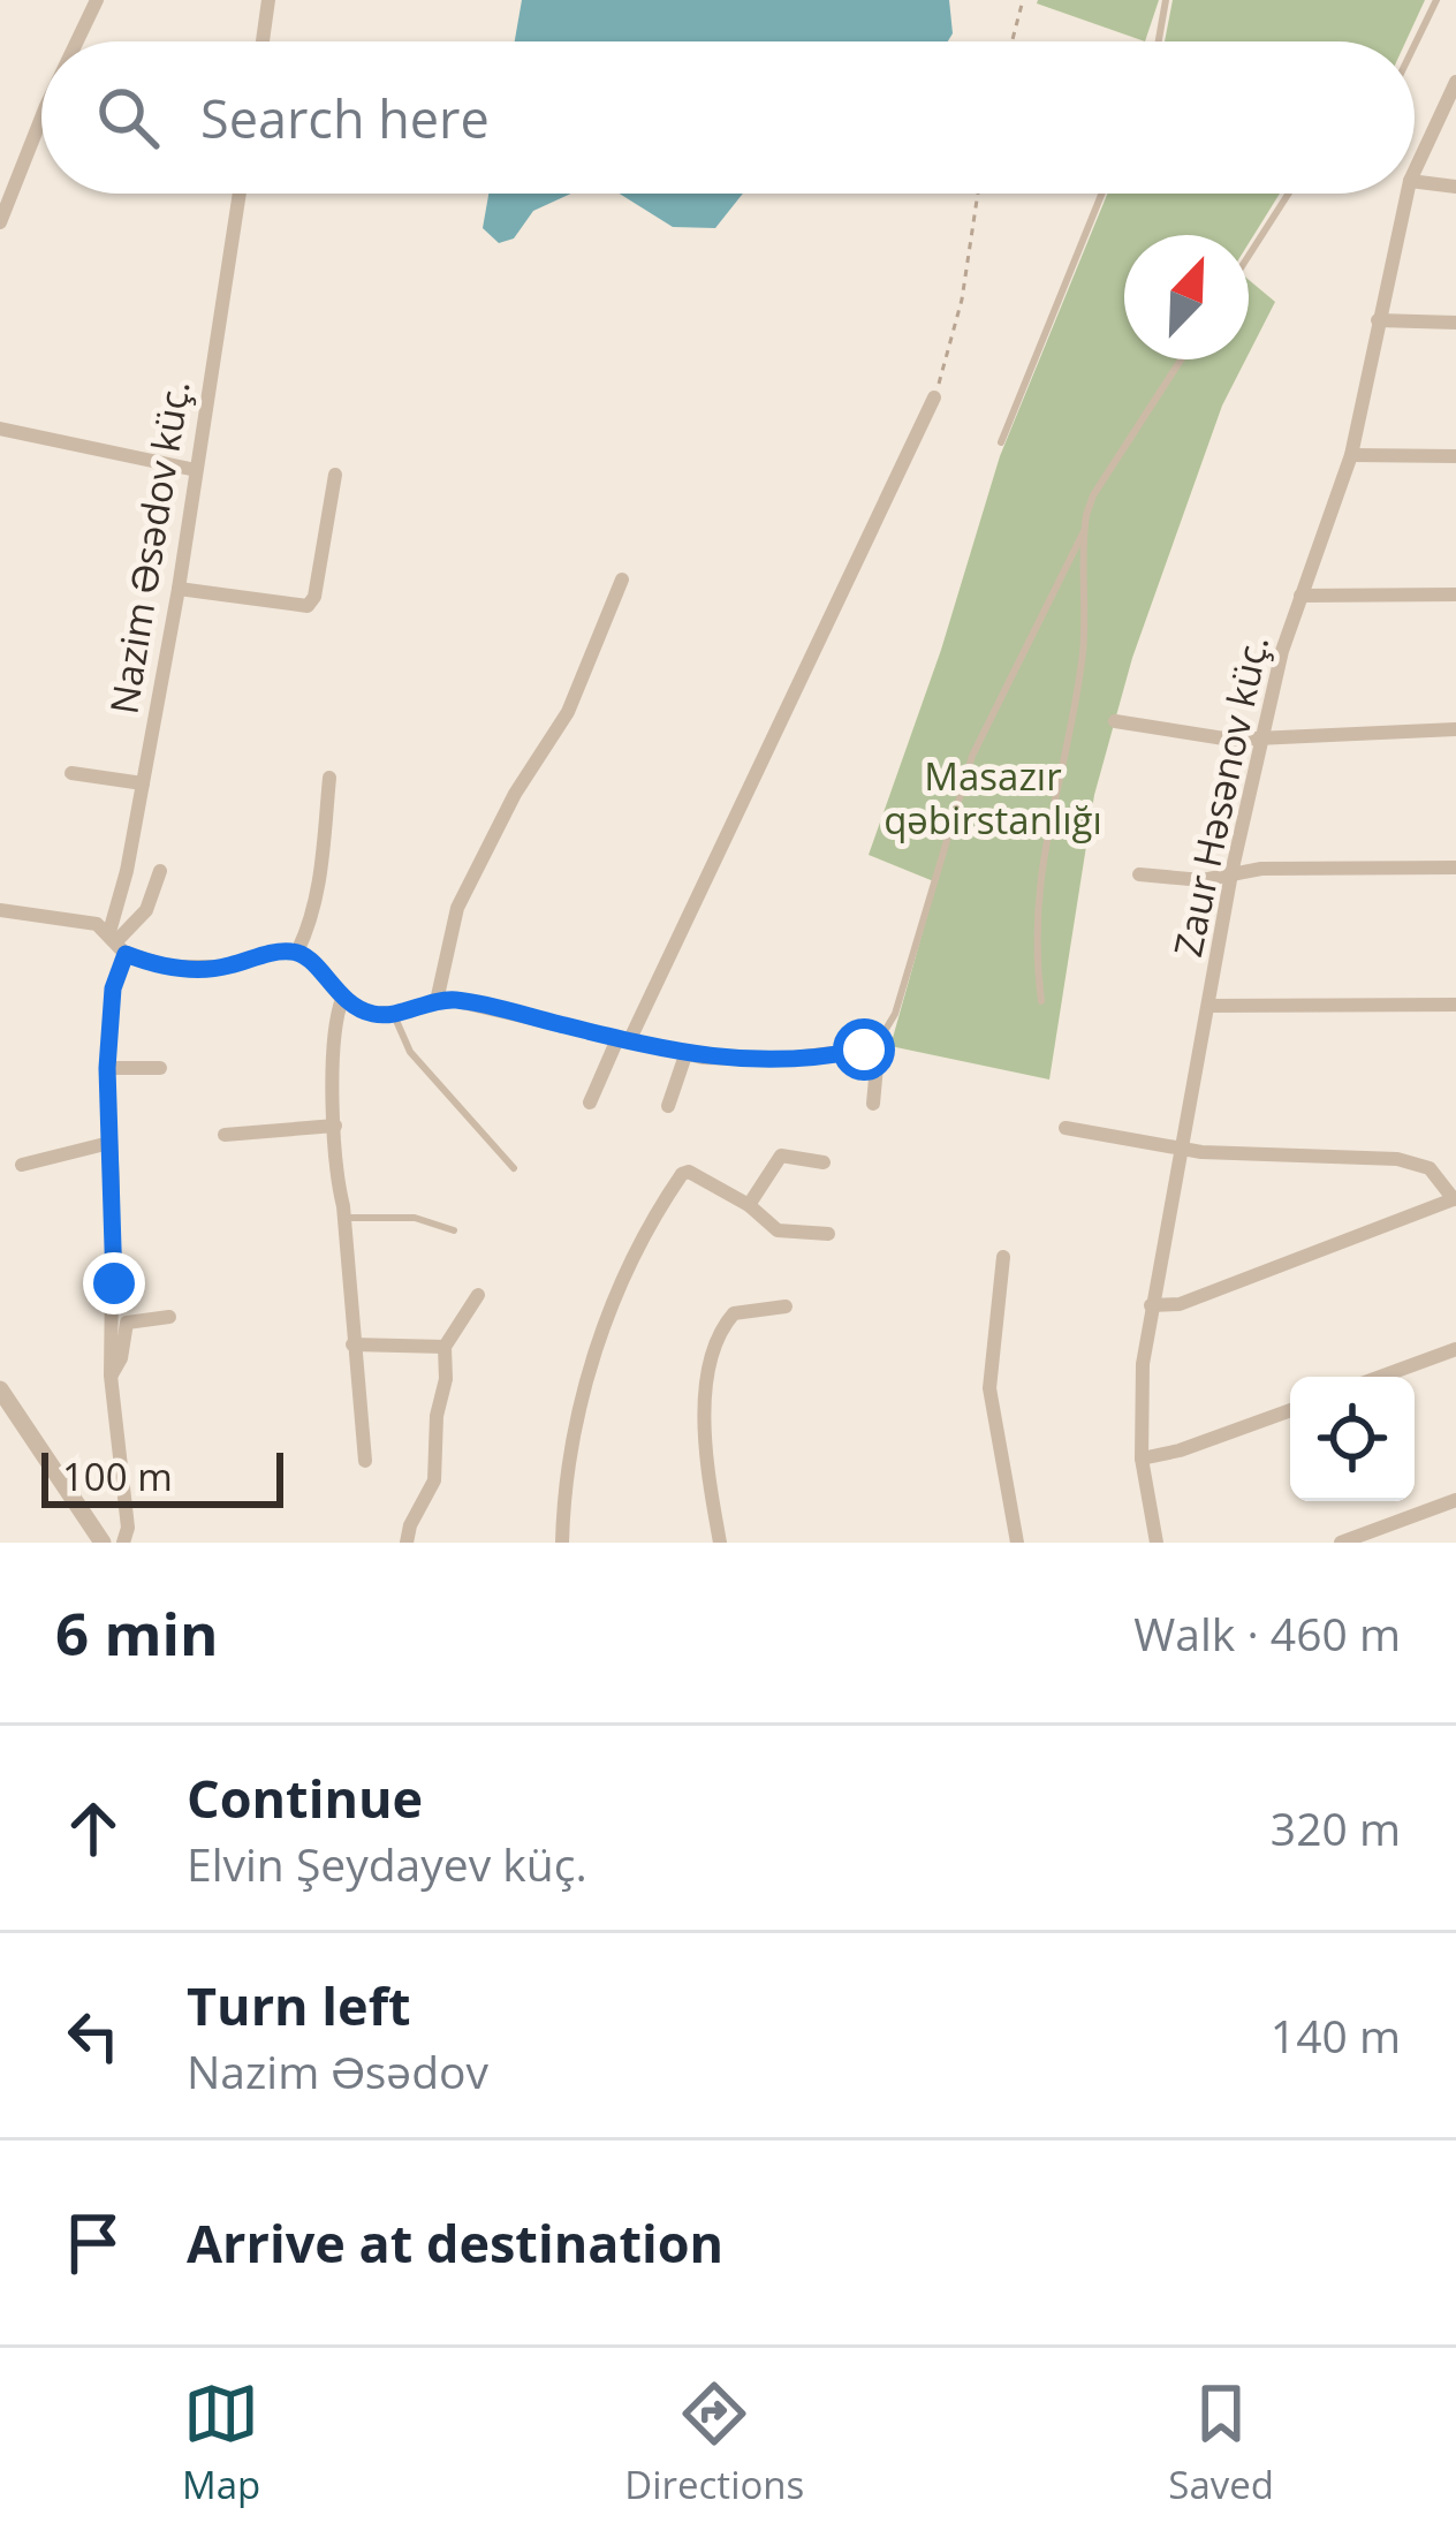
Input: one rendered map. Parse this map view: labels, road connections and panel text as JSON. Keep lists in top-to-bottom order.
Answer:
{
  "streets": {
    "street": ["Nazim Əsədov küç.", "Zaur Həsənov küç."]
  },
  "parks": ["Masazır qəbirstanlığı"],
  "scale_bar": "100 m",
  "north": "top right",
  "page": {
    "search": "Search here",
    "scale": "100 m",
    "heading": ["6 min", "Walk · 460 m"],
    "list": [
      ["Continue", "Elvin Şeydayev küç.", "320 m"],
      ["Turn left", "Nazim Əsədov", "140 m"],
      "Arrive at destination"
    ],
    "nav": ["Map", "Directions", "Saved"]
  }
}
